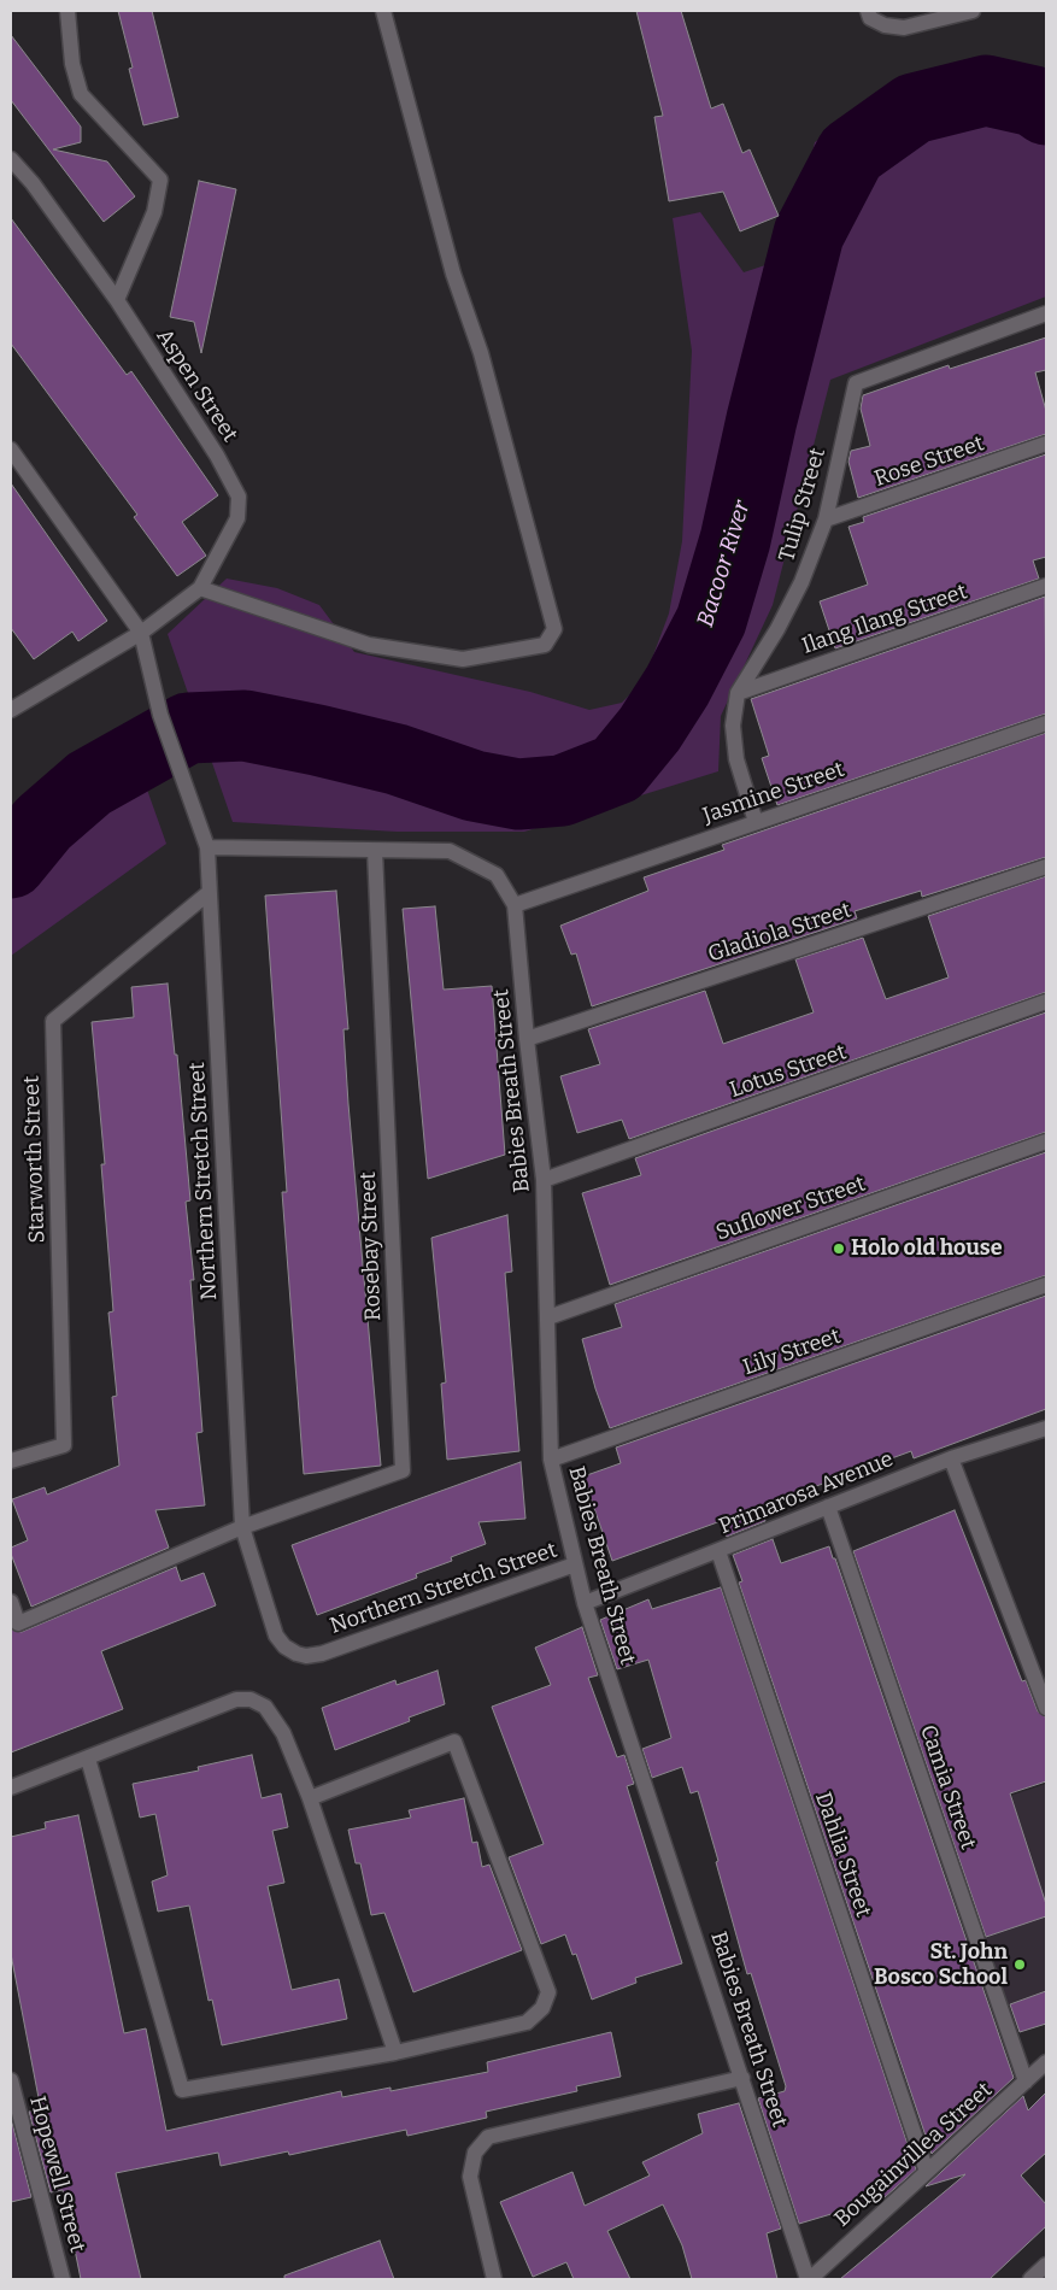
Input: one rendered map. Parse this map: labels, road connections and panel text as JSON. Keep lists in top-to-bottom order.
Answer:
{
  "streets": {
    "street": [
      "Aspen Street",
      "Rose Street",
      "Tulip Street",
      "Ilang Ilang Street",
      "Jasmine Street",
      "Gladiola Street",
      "Lotus Street",
      "Babies Breath Street",
      "Starworth Street",
      "Northern Stretch Street",
      "Suflower Street",
      "Rosebay Street",
      "Lily Street",
      "Primarosa Avenue",
      "Camia Street",
      "Dahlia Street",
      "Bougainvillea Street",
      "Hopewell Street"
    ]
  },
  "crossings": [
    ["Aspen Street", "Northern Stretch Street"],
    ["Rose Street", "Tulip Street"],
    ["Tulip Street", "Ilang Ilang Street"],
    ["Tulip Street", "Jasmine Street"],
    ["Jasmine Street", "Babies Breath Street"],
    ["Gladiola Street", "Babies Breath Street"],
    ["Lotus Street", "Babies Breath Street"],
    ["Babies Breath Street", "Northern Stretch Street"],
    ["Babies Breath Street", "Suflower Street"],
    ["Babies Breath Street", "Rosebay Street"],
    ["Babies Breath Street", "Lily Street"],
    ["Babies Breath Street", "Primarosa Avenue"],
    ["Babies Breath Street", "Bougainvillea Street"],
    ["Starworth Street", "Northern Stretch Street"],
    ["Northern Stretch Street", "Rosebay Street"],
    ["Primarosa Avenue", "Camia Street"],
    ["Primarosa Avenue", "Dahlia Street"],
    ["Camia Street", "Bougainvillea Street"],
    ["Dahlia Street", "Bougainvillea Street"]
  ],
  "water": ["Bacoor River"],
  "places": ["Holo old house", "St. John Bosco School"]
}
